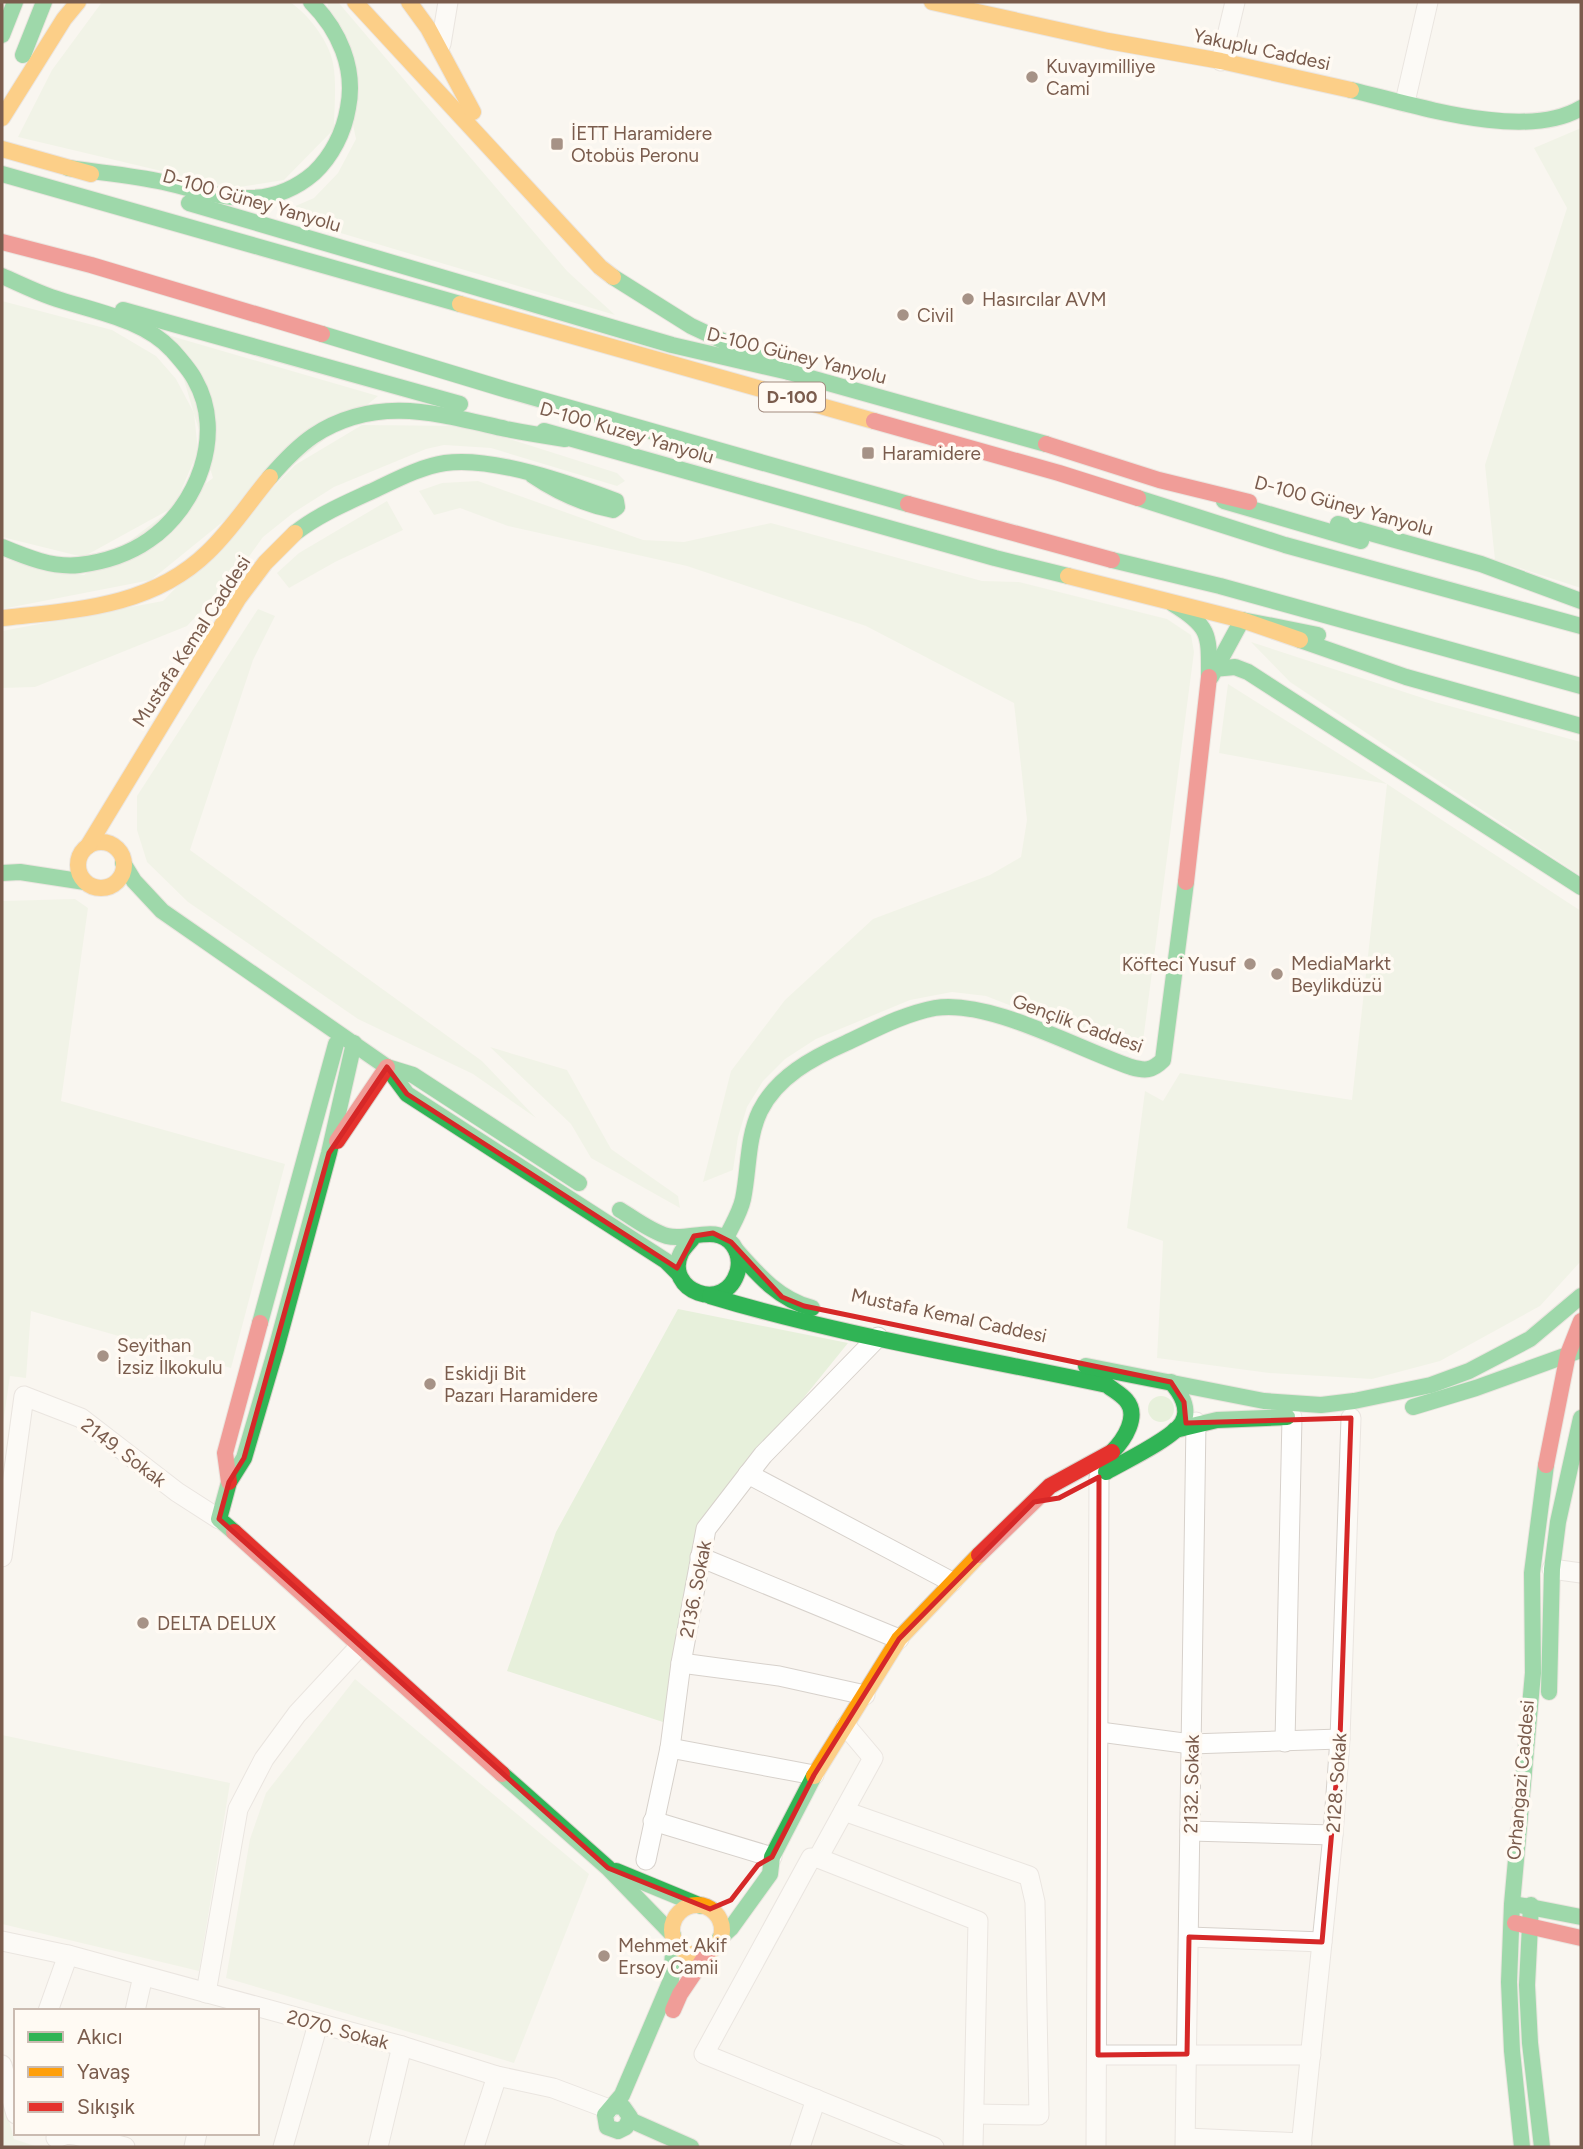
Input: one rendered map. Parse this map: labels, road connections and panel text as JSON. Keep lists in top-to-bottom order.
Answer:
{
  "streets": {
    "main road": [
      "Yakuplu Caddesi",
      "D-100 Güney Yanyolu",
      "D-100",
      "D-100 Kuzey Yanyolu",
      "Mustafa Kemal Caddesi",
      "Gençlik Caddesi",
      "Orhangazi Caddesi"
    ],
    "street": [
      "2149. Sokak",
      "2136. Sokak",
      "2128. Sokak",
      "2132. Sokak",
      "2070. Sokak"
    ]
  },
  "crossings": [
    ["Mustafa Kemal Caddesi", "Gençlik Caddesi"],
    ["Mustafa Kemal Caddesi", "2136. Sokak"]
  ],
  "places": {
    "other": [
      "Kuvayımilliye Cami",
      "Hasırcılar AVM",
      "Civil",
      "Köfteci Yusuf",
      "MediaMarkt Beylikdüzü",
      "Seyithan İzsiz İlkokulu",
      "Eskidji Bit Pazarı Haramidere",
      "DELTA DELUX",
      "Mehmet Akif Ersoy Camii"
    ],
    "transit": ["İETT Haramidere Otobüs Peronu", "Haramidere"]
  },
  "legend": ["Akıcı", "Yavaş", "Sıkışık"]
}
